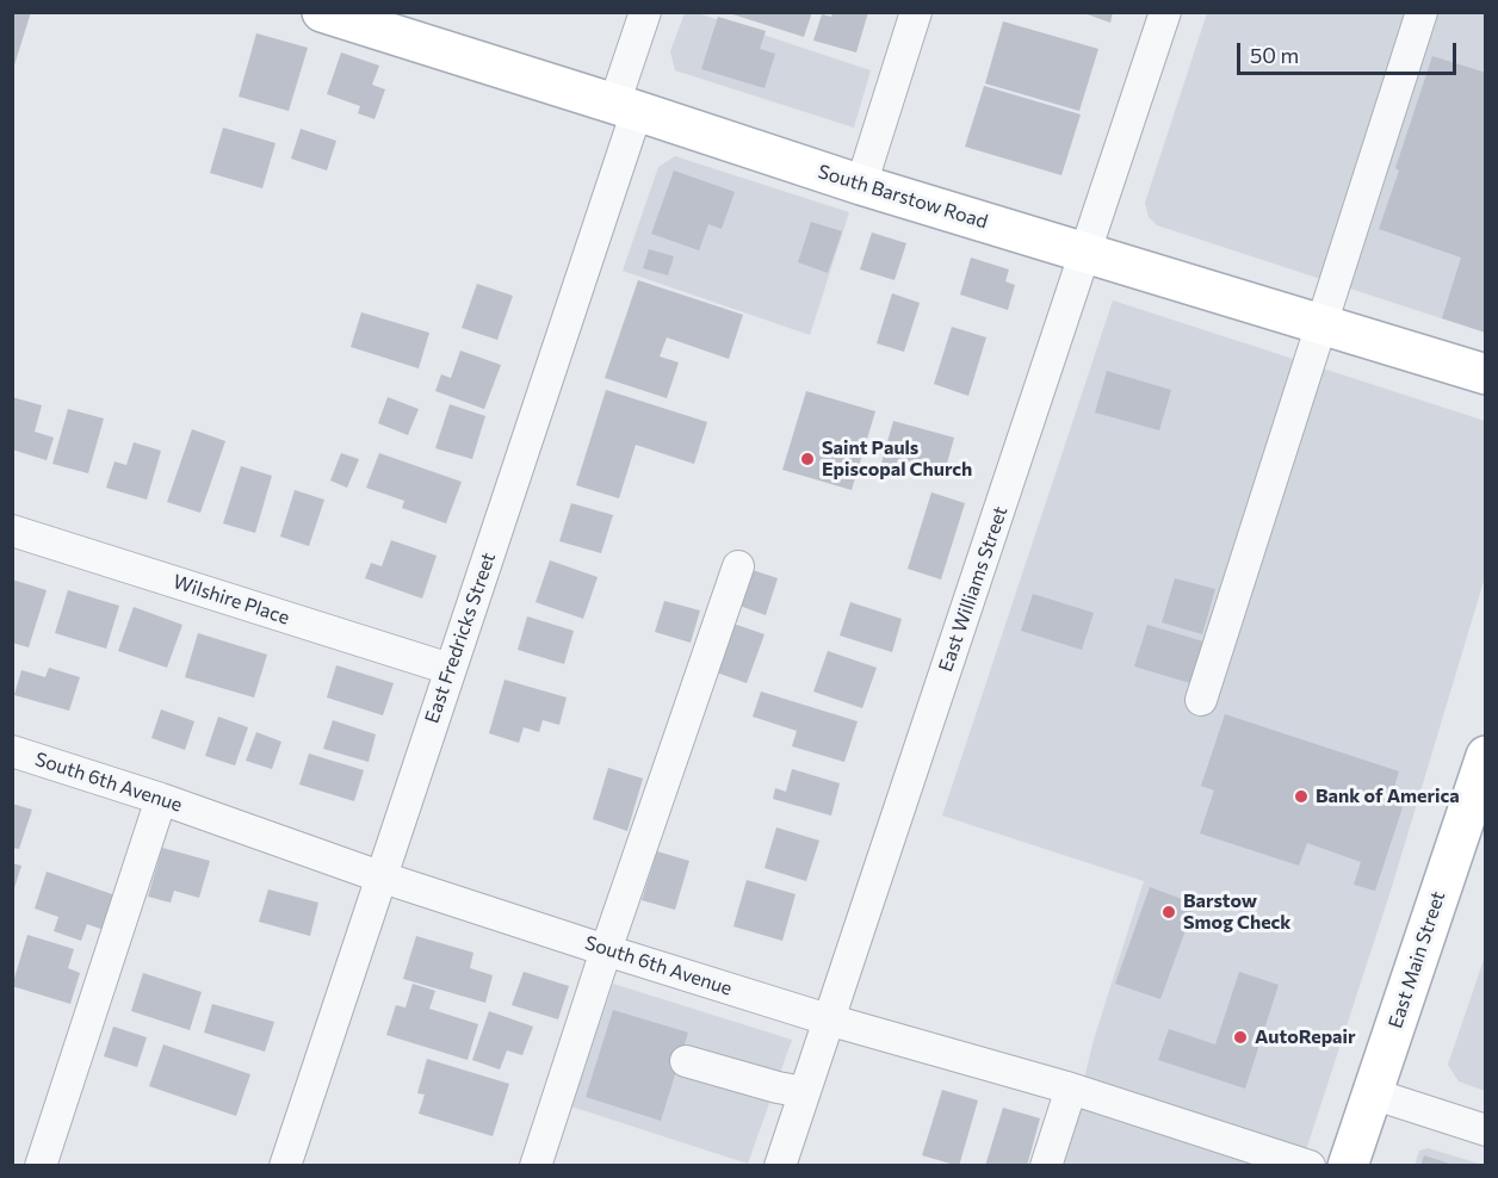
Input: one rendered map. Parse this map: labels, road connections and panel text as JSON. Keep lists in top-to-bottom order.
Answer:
{
  "streets": {
    "main road": ["South Barstow Road", "East Main Street"],
    "street": [
      "East Williams Street",
      "Wilshire Place",
      "East Fredricks Street",
      "South 6th Avenue"
    ]
  },
  "crossings": [
    ["South Barstow Road", "East Williams Street"],
    ["South Barstow Road", "East Fredricks Street"],
    ["East Williams Street", "South 6th Avenue"],
    ["Wilshire Place", "East Fredricks Street"],
    ["East Fredricks Street", "South 6th Avenue"]
  ],
  "places": [
    "Saint Pauls Episcopal Church",
    "Bank of America",
    "Barstow Smog Check",
    "AutoRepair"
  ],
  "scale_bar": "50 m"
}
